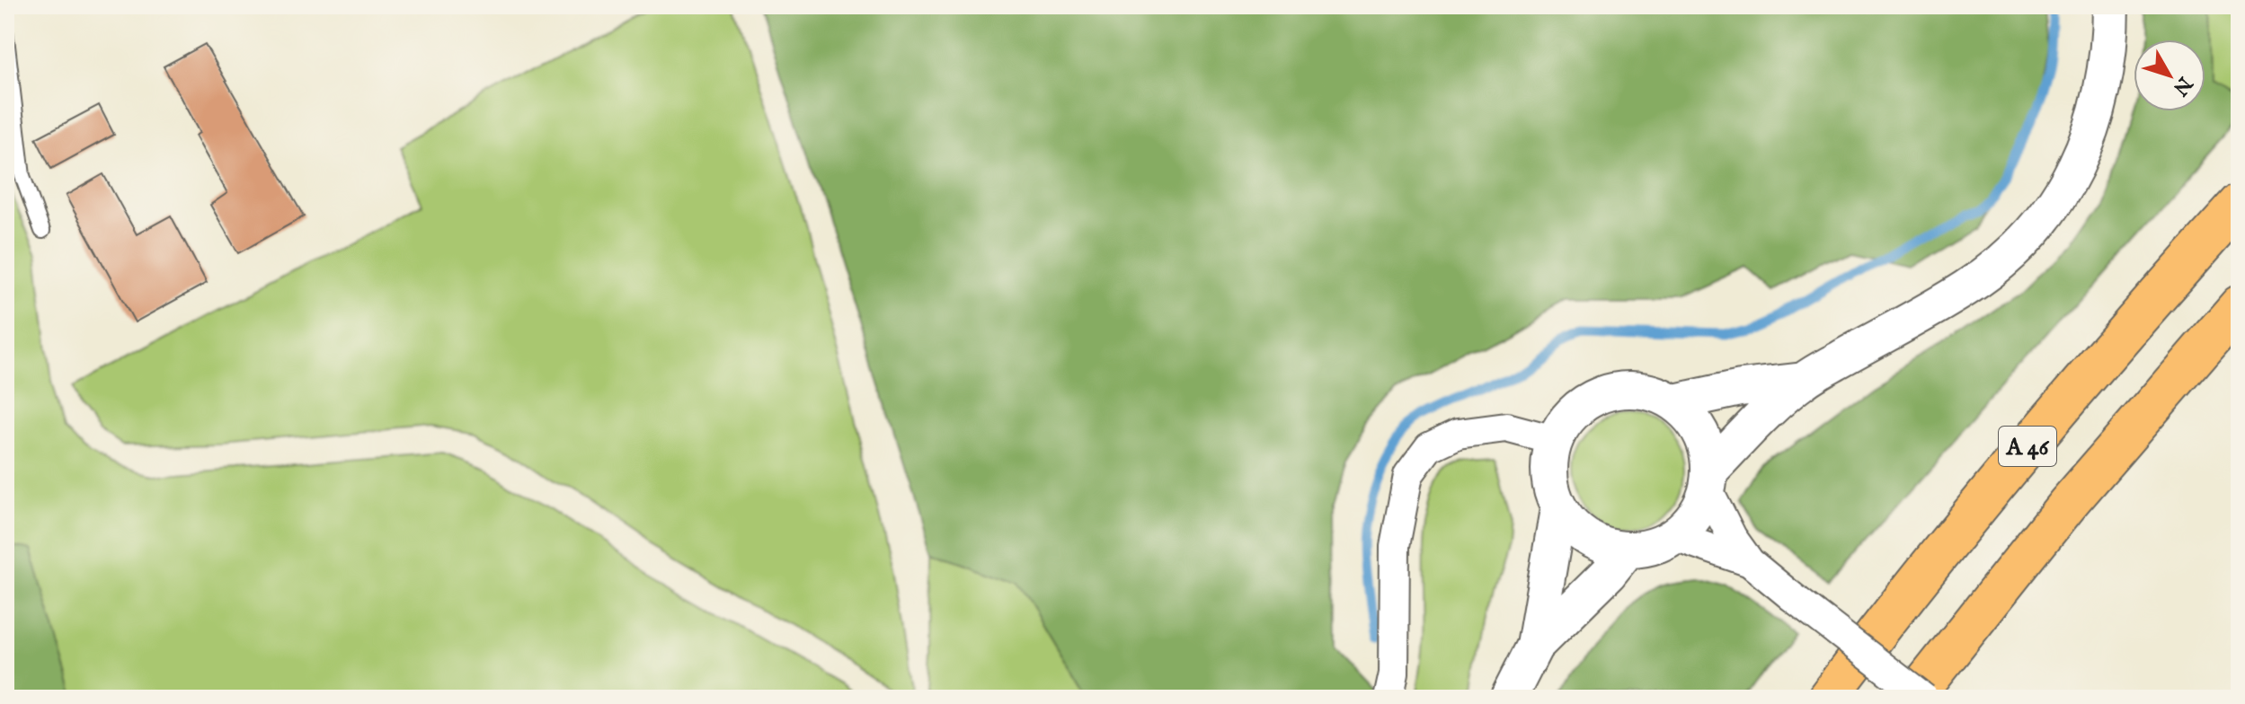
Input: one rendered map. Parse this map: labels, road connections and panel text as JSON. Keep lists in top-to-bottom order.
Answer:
{
  "streets": {
    "highway": ["A 46"]
  },
  "north": "bottom right"
}
